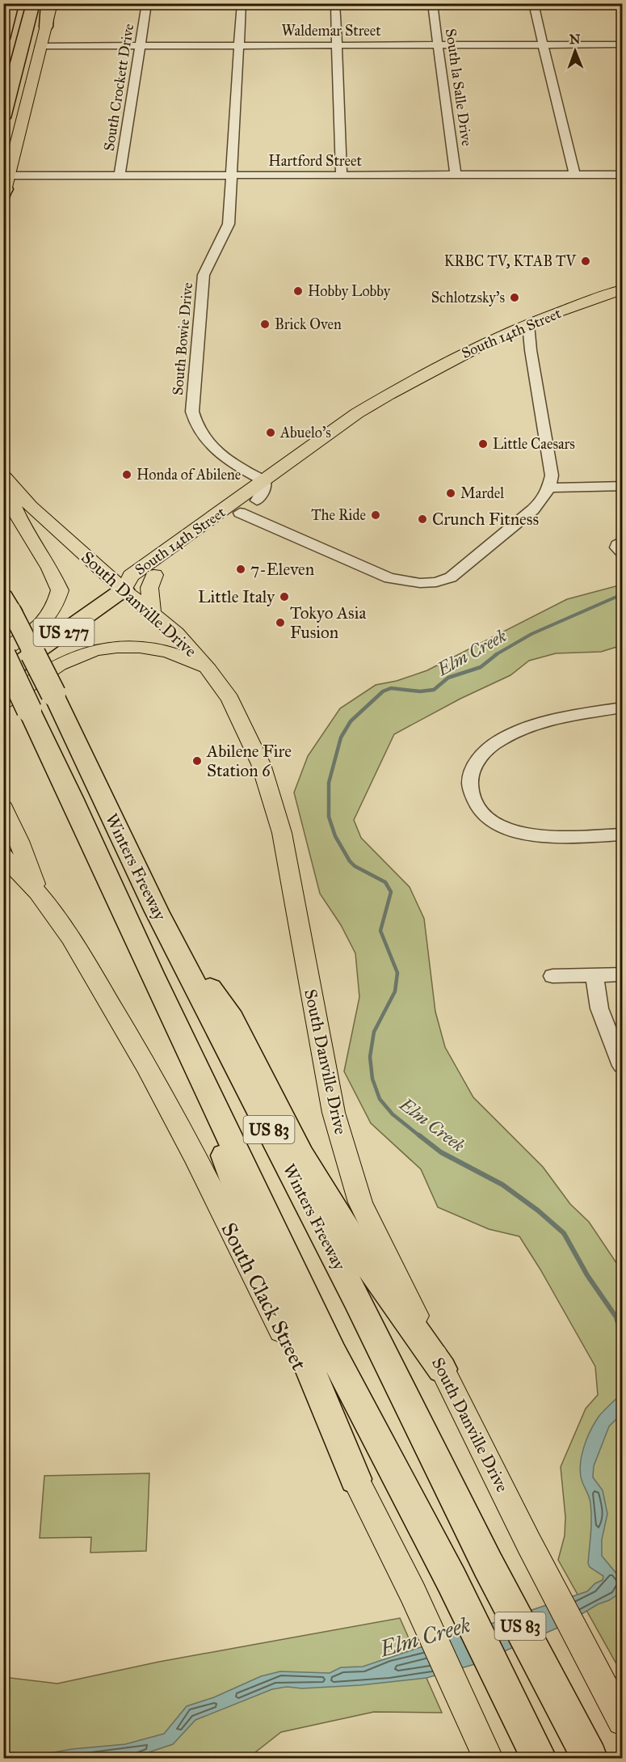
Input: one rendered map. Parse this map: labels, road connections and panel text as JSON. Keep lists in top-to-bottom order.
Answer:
{
  "streets": {
    "highway": ["US 277", "Winters Freeway", "US 83"],
    "main road": ["South 14th Street", "South Danville Drive", "South Clack Street"],
    "street": [
      "Waldemar Street",
      "South Crockett Drive",
      "South la Salle Drive",
      "Hartford Street",
      "South Bowie Drive"
    ]
  },
  "crossings": [
    ["Waldemar Street", "South Crockett Drive"],
    ["Waldemar Street", "South la Salle Drive"],
    ["Waldemar Street", "South Bowie Drive"],
    ["South Crockett Drive", "Hartford Street"],
    ["South la Salle Drive", "Hartford Street"],
    ["Hartford Street", "South Bowie Drive"],
    ["South 14th Street", "South Bowie Drive"],
    ["South 14th Street", "South Danville Drive"],
    ["South 14th Street", "US 277"],
    ["South Danville Drive", "US 277"]
  ],
  "water": ["Elm Creek"],
  "places": [
    "KRBC TV, KTAB TV",
    "Hobby Lobby",
    "Schlotzsky's",
    "Brick Oven",
    "Abuelo's",
    "Little Caesars",
    "Honda of Abilene",
    "Mardel",
    "The Ride",
    "Crunch Fitness",
    "7-Eleven",
    "Little Italy",
    "Tokyo Asia Fusion",
    "Abilene Fire Station 6"
  ],
  "north": "top"
}
